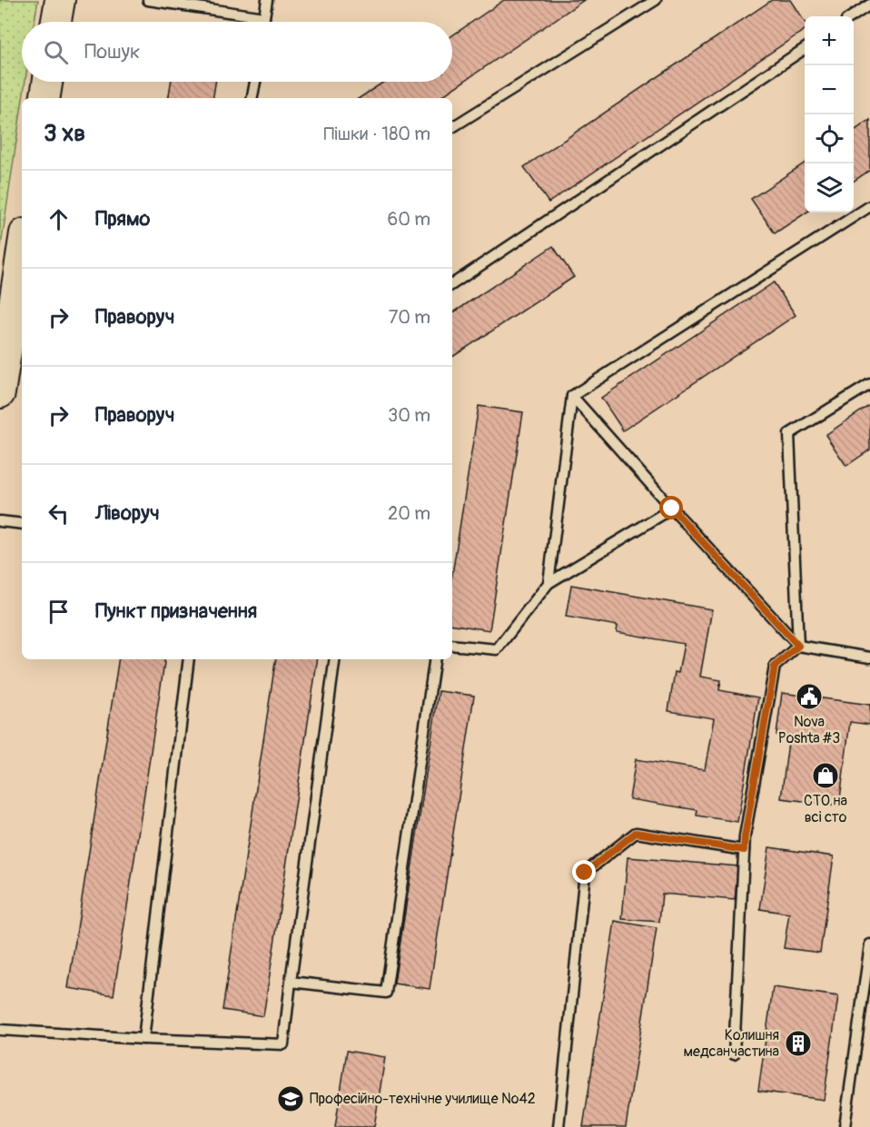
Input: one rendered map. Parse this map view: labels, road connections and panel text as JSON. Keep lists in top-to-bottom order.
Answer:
{
  "places": {
    "public building": ["Nova Poshta #3"],
    "shop": ["СТО на всі сто"],
    "building": ["Колишня медсанчастина"],
    "school or university": ["Професійно-технічне училище №42"]
  },
  "page": {
    "map_buttons": ["+", "−"],
    "search": "Пошук",
    "heading": ["3 хв", "Пішки · 180 m"],
    "list": [
      ["Прямо", "60 m"],
      ["Праворуч", "70 m"],
      ["Праворуч", "30 m"],
      ["Ліворуч", "20 m"],
      "Пункт призначення"
    ]
  }
}
